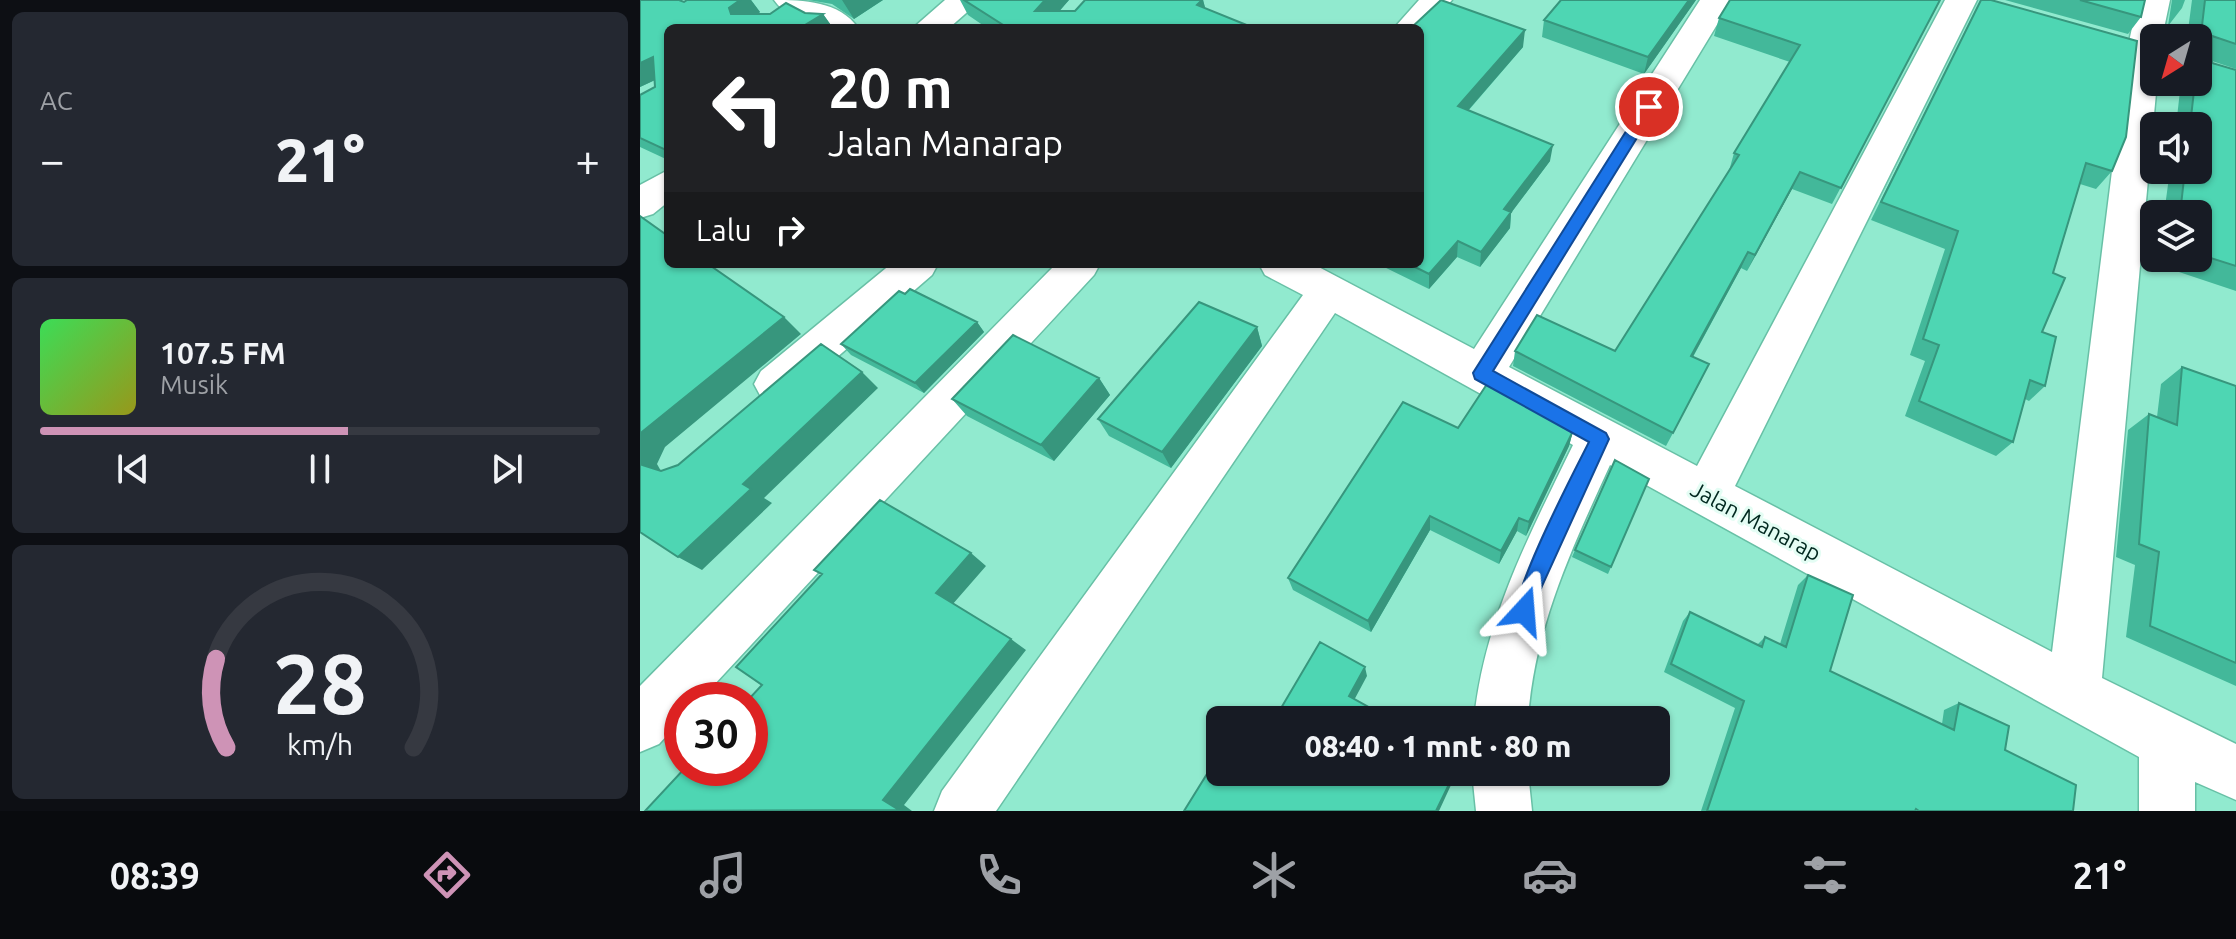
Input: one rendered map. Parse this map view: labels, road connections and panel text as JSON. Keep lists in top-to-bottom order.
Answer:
{
  "streets": {
    "street": ["Jalan Manarap"]
  },
  "north": "bottom left",
  "page": {
    "tile": "AC",
    "turn": ["20 m", "Jalan Manarap"],
    "heat": ["−", "21°", "+"],
    "then": "Lalu",
    "song": ["107.5 FM", "Musik"],
    "limit": "30",
    "trip": "08:40 · 1 mnt · 80 m",
    "tabs": ["08:39", "21°"],
    "gauge": ["28", "km/h"]
  }
}
